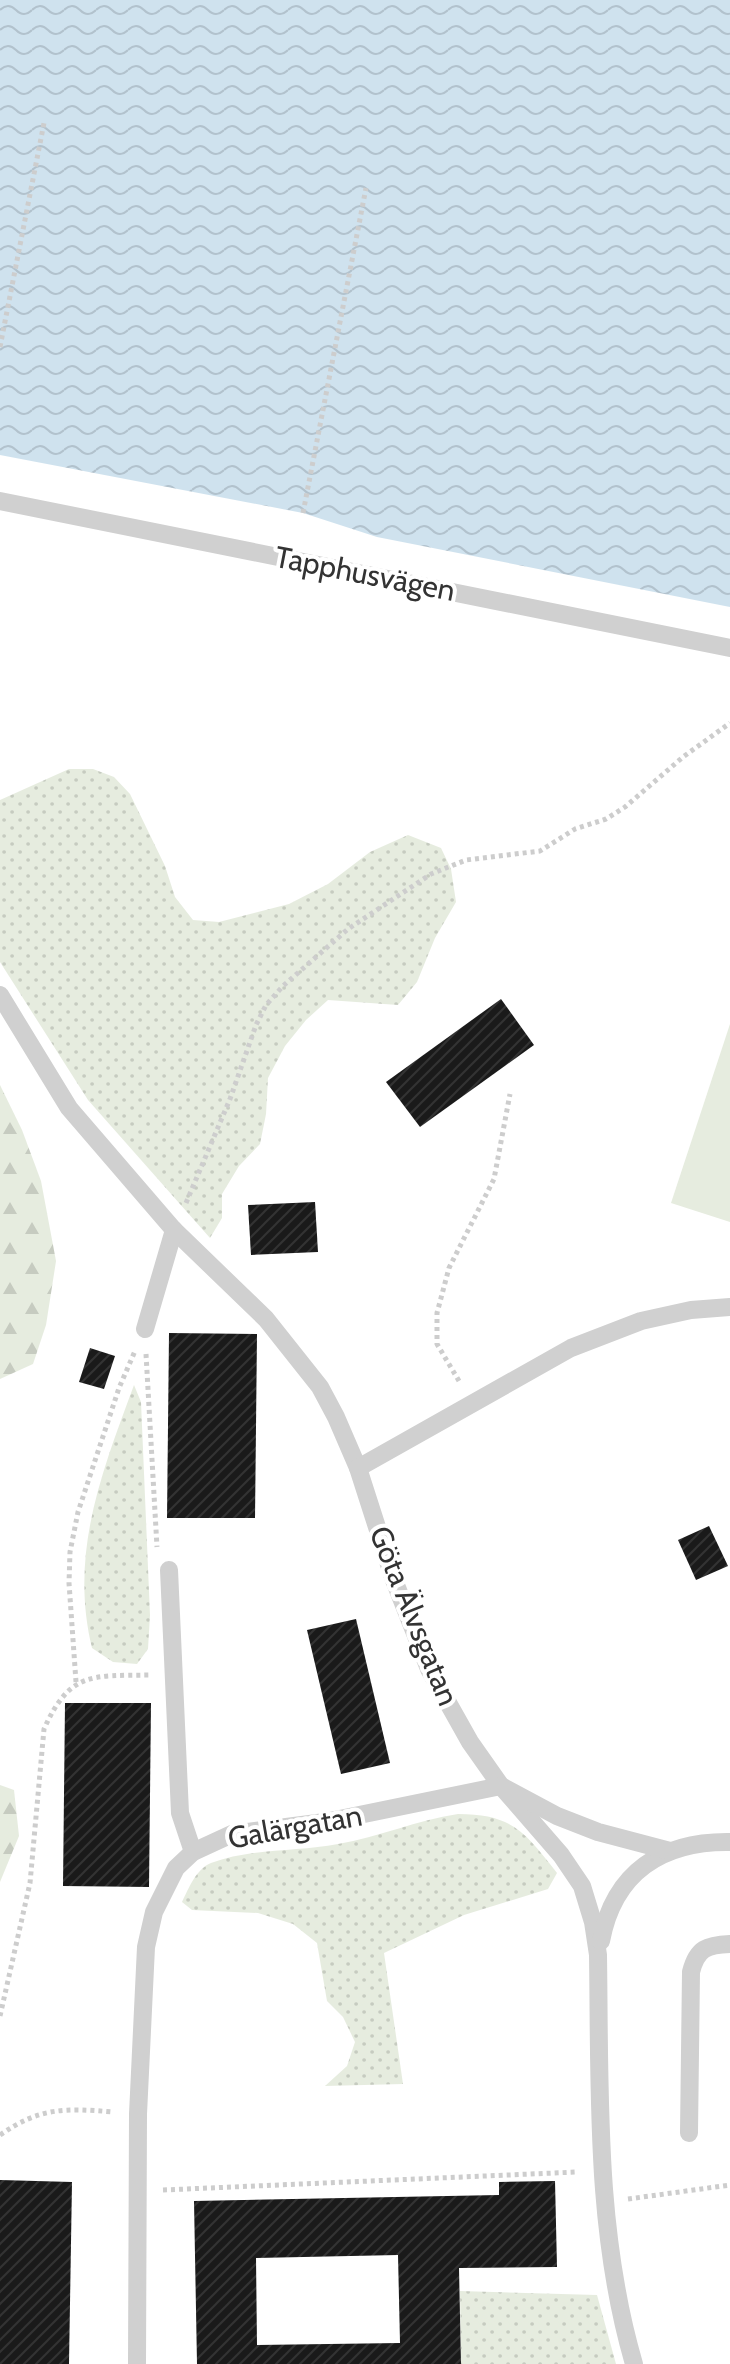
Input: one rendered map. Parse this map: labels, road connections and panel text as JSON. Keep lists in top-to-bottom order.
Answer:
{
  "streets": {
    "lane": ["Tapphusvägen", "Göta Älvsgatan", "Galärgatan"]
  },
  "crossings": [
    ["Göta Älvsgatan", "Galärgatan"]
  ]
}
